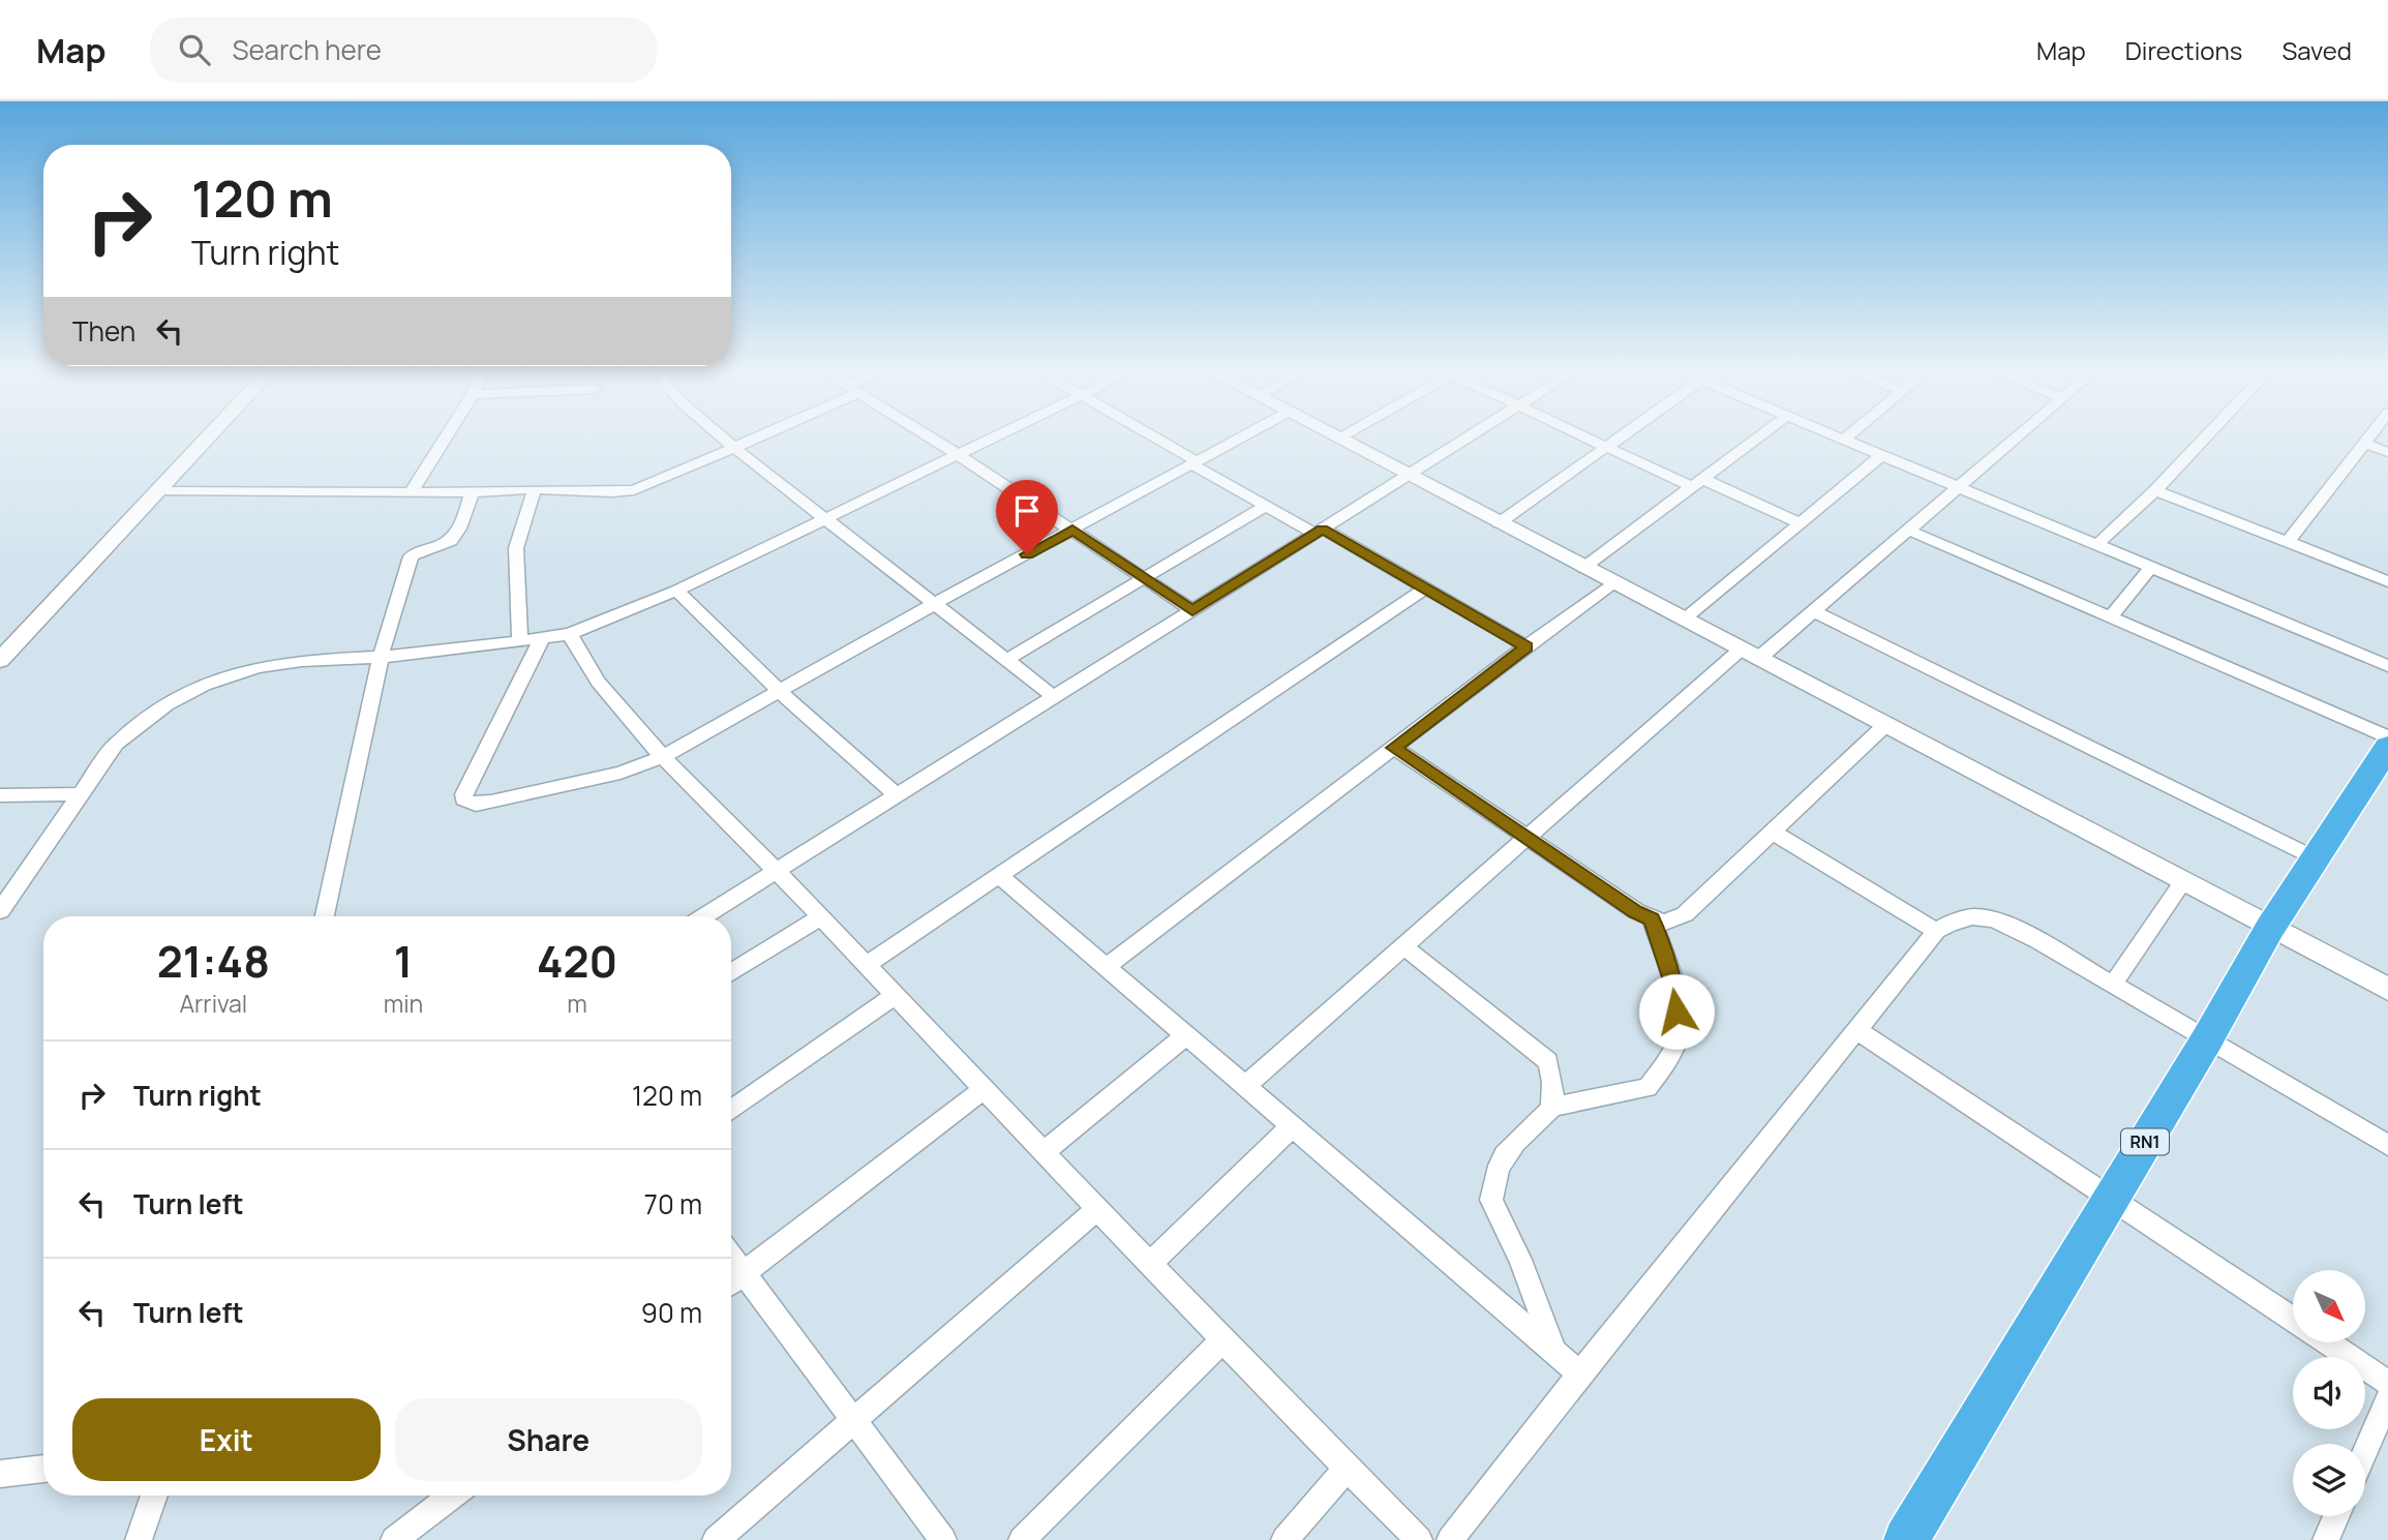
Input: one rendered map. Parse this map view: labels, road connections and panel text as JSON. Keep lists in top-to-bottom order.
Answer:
{
  "streets": {
    "highway": ["RN1"]
  },
  "north": "bottom right",
  "page": {
    "header": "Map",
    "search": "Search here",
    "nav": ["Map", "Directions", "Saved"],
    "turn": ["120 m", "Turn right"],
    "then": "Then",
    "eta": [
      "21:48",
      "Arrival",
      "1",
      "min",
      "420",
      "m"
    ],
    "list": [
      {
        "name": "Turn right",
        "value": "120 m"
      },
      {
        "name": "Turn left",
        "value": "70 m"
      },
      {
        "name": "Turn left",
        "value": "90 m"
      }
    ],
    "buttons": ["Exit", "Share"]
  }
}
